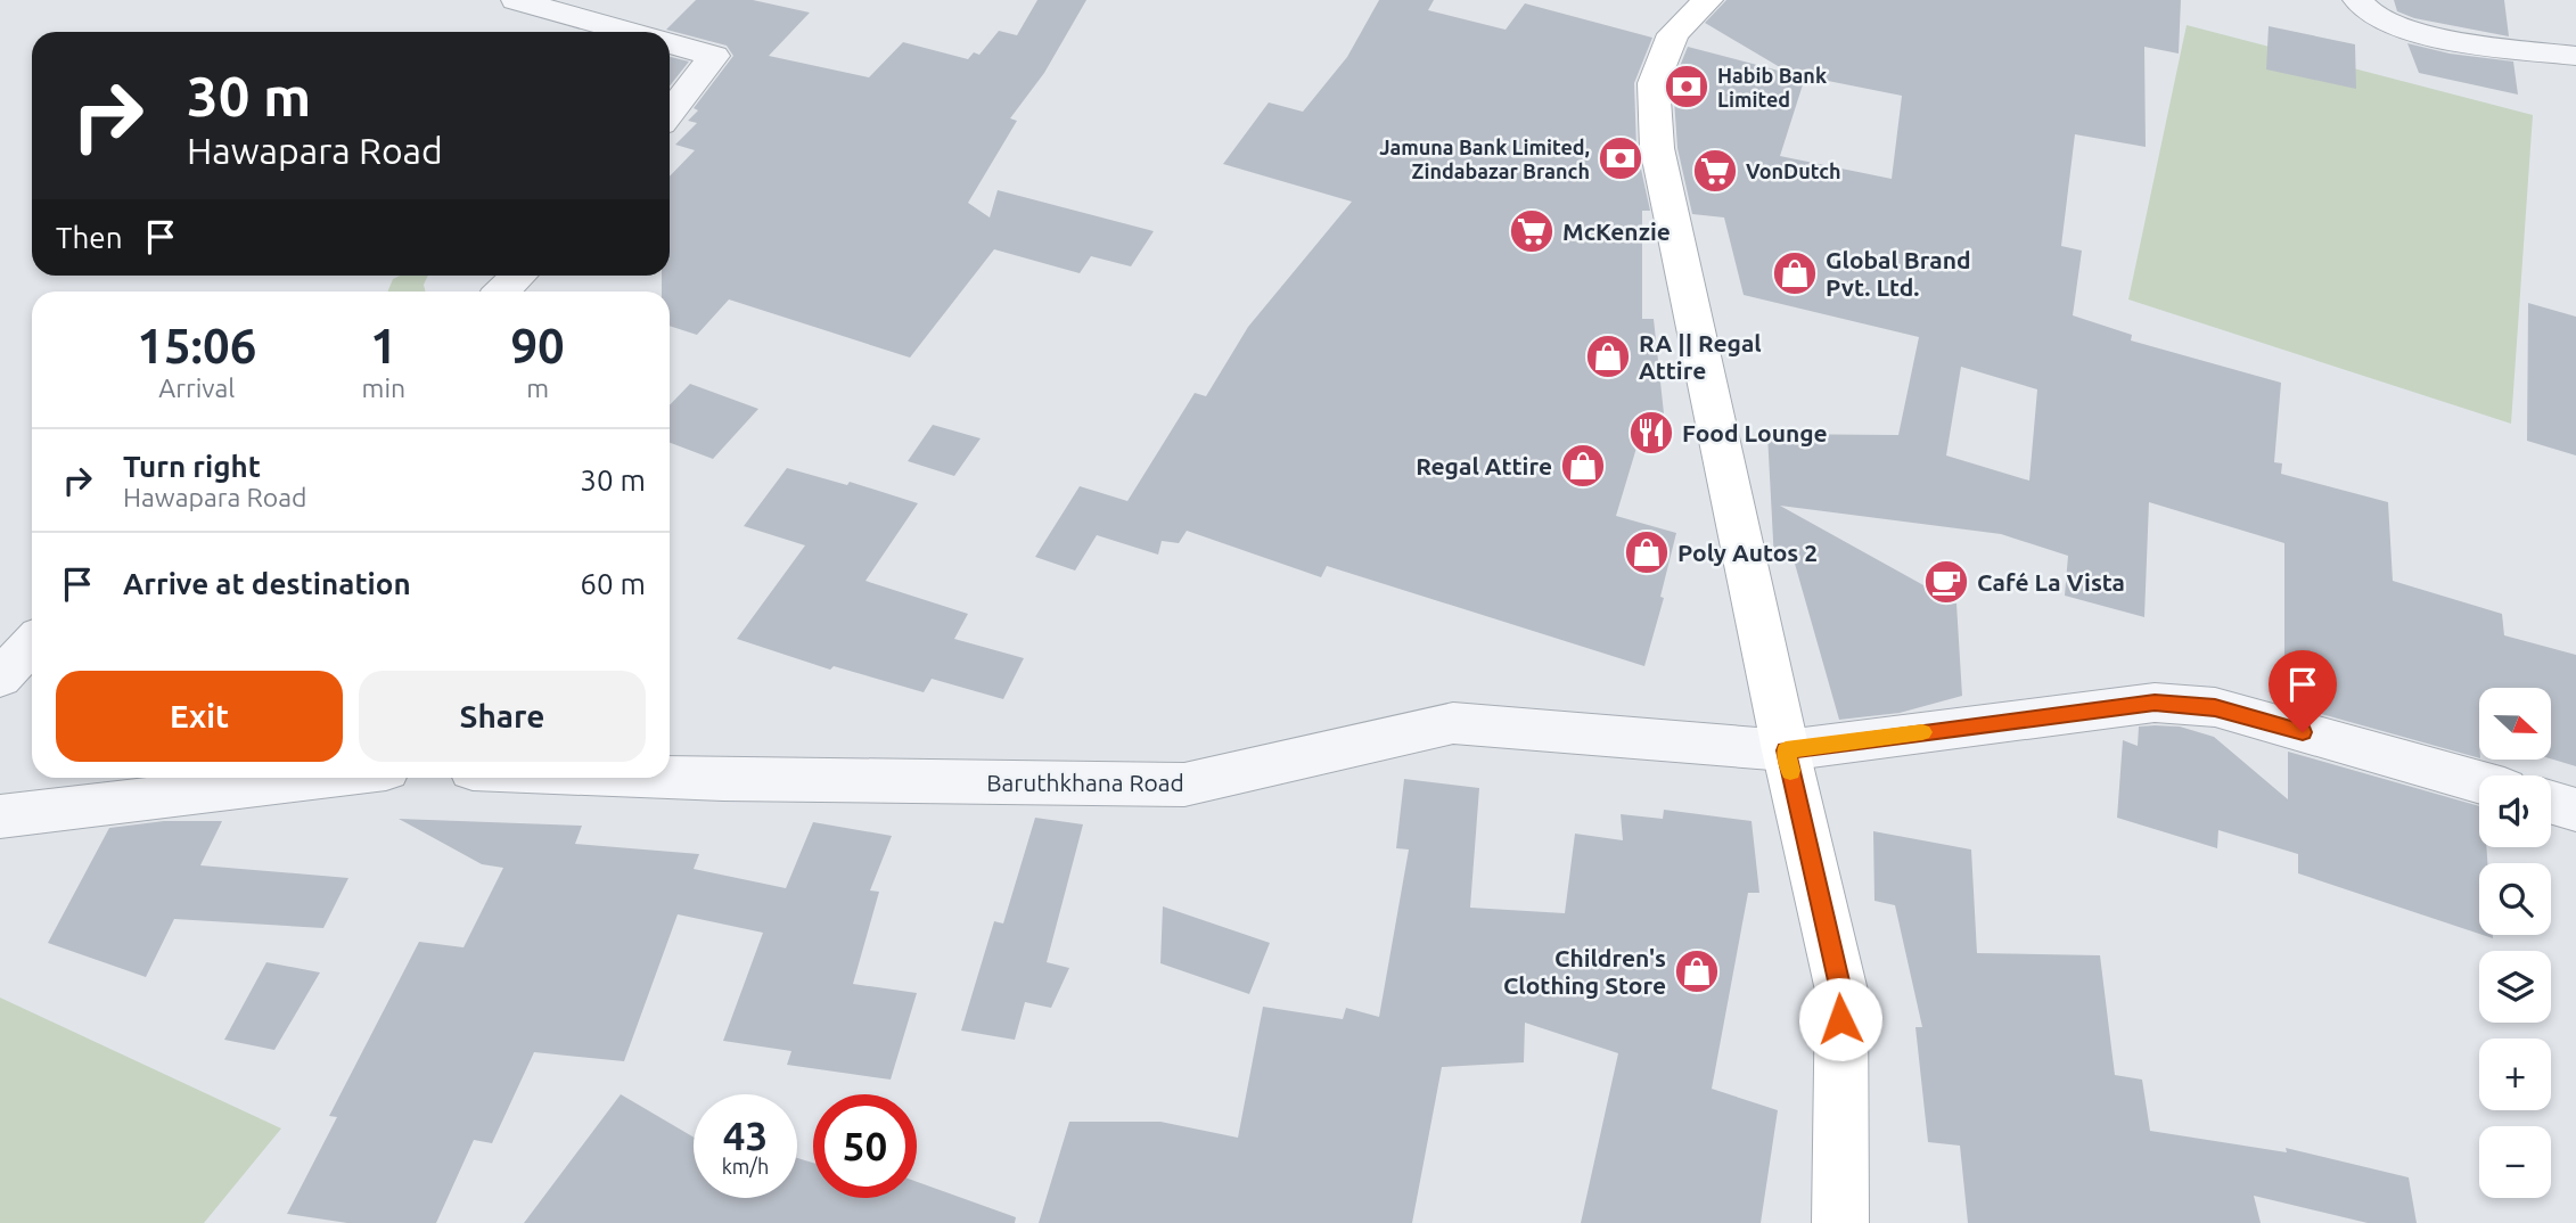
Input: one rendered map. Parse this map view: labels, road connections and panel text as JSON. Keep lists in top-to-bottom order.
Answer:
{
  "streets": {
    "street": ["Baruthkhana Road"]
  },
  "places": {
    "bank": ["Habib Bank Limited", "Jamuna Bank Limited, Zindabazar Branch"],
    "supermarket": ["VonDutch", "McKenzie"],
    "shop": [
      "Global Brand Pvt. Ltd.",
      "RA || Regal Attire",
      "Regal Attire",
      "Poly Autos 2",
      "Children's Clothing Store"
    ],
    "restaurant": ["Food Lounge"],
    "cafe": ["Café La Vista"]
  },
  "north": "right",
  "page": {
    "turn": ["30 m", "Hawapara Road"],
    "then": "Then",
    "eta": [
      "15:06",
      "Arrival",
      "1",
      "min",
      "90",
      "m"
    ],
    "list": [
      {
        "name": "Turn right",
        "note": "Hawapara Road",
        "value": "30 m"
      },
      {
        "name": "Arrive at destination",
        "value": "60 m"
      }
    ],
    "buttons": ["Exit", "Share"],
    "map_buttons": ["+", "−"],
    "speed": "43 km/h",
    "limit": "50"
  }
}
